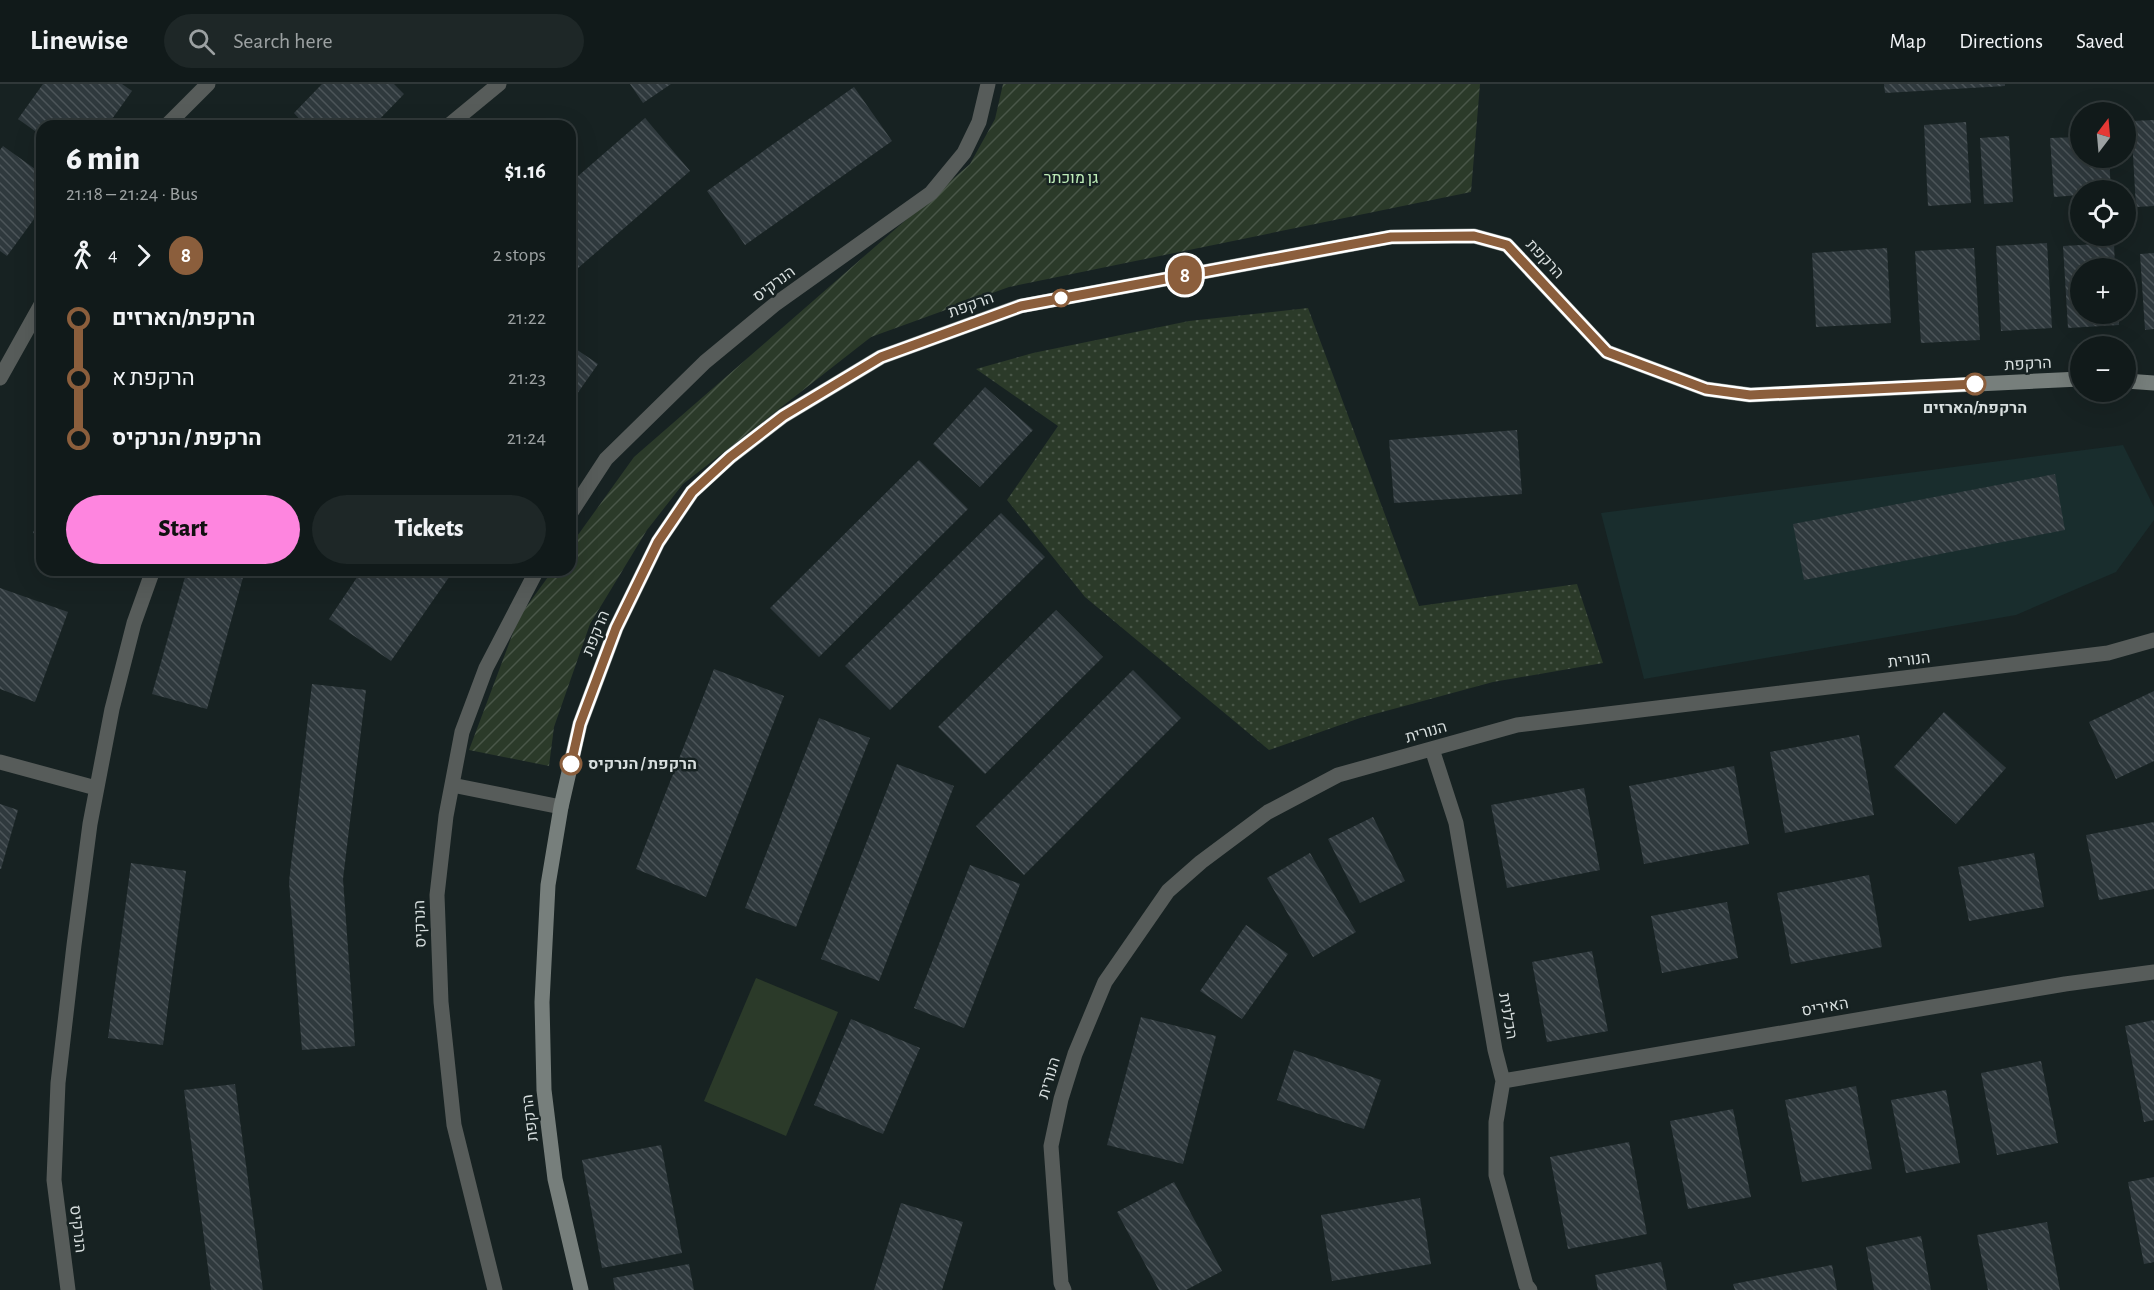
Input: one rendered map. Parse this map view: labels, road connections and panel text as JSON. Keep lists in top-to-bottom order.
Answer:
{
  "streets": {
    "street": [
      "הרקפת",
      "הנרקיס",
      "הנורית",
      "האיריס",
      "הכלנית"
    ]
  },
  "crossings": [
    ["הנורית", "הכלנית"],
    ["האיריס", "הכלנית"]
  ],
  "parks": ["גן מוכתר"],
  "places": ["הרקפת/הארזים", "הרקפת / הנרקיס"],
  "lines": ["bus line 8"],
  "north": "top",
  "page": {
    "header": "Linewise",
    "search": "Search here",
    "nav": ["Map", "Directions", "Saved"],
    "on_map": "8",
    "map_buttons": ["+", "−"],
    "heading": ["6 min", "21:18 – 21:24 · Bus", "$1.16"],
    "legs": ["4", "8", "2 stops"],
    "list": [
      {
        "name": "הרקפת/הארזים",
        "value": "21:22"
      },
      {
        "name": "הרקפת א",
        "value": "21:23"
      },
      {
        "name": "הרקפת / הנרקיס",
        "value": "21:24"
      }
    ],
    "buttons": ["Start", "Tickets"]
  }
}
